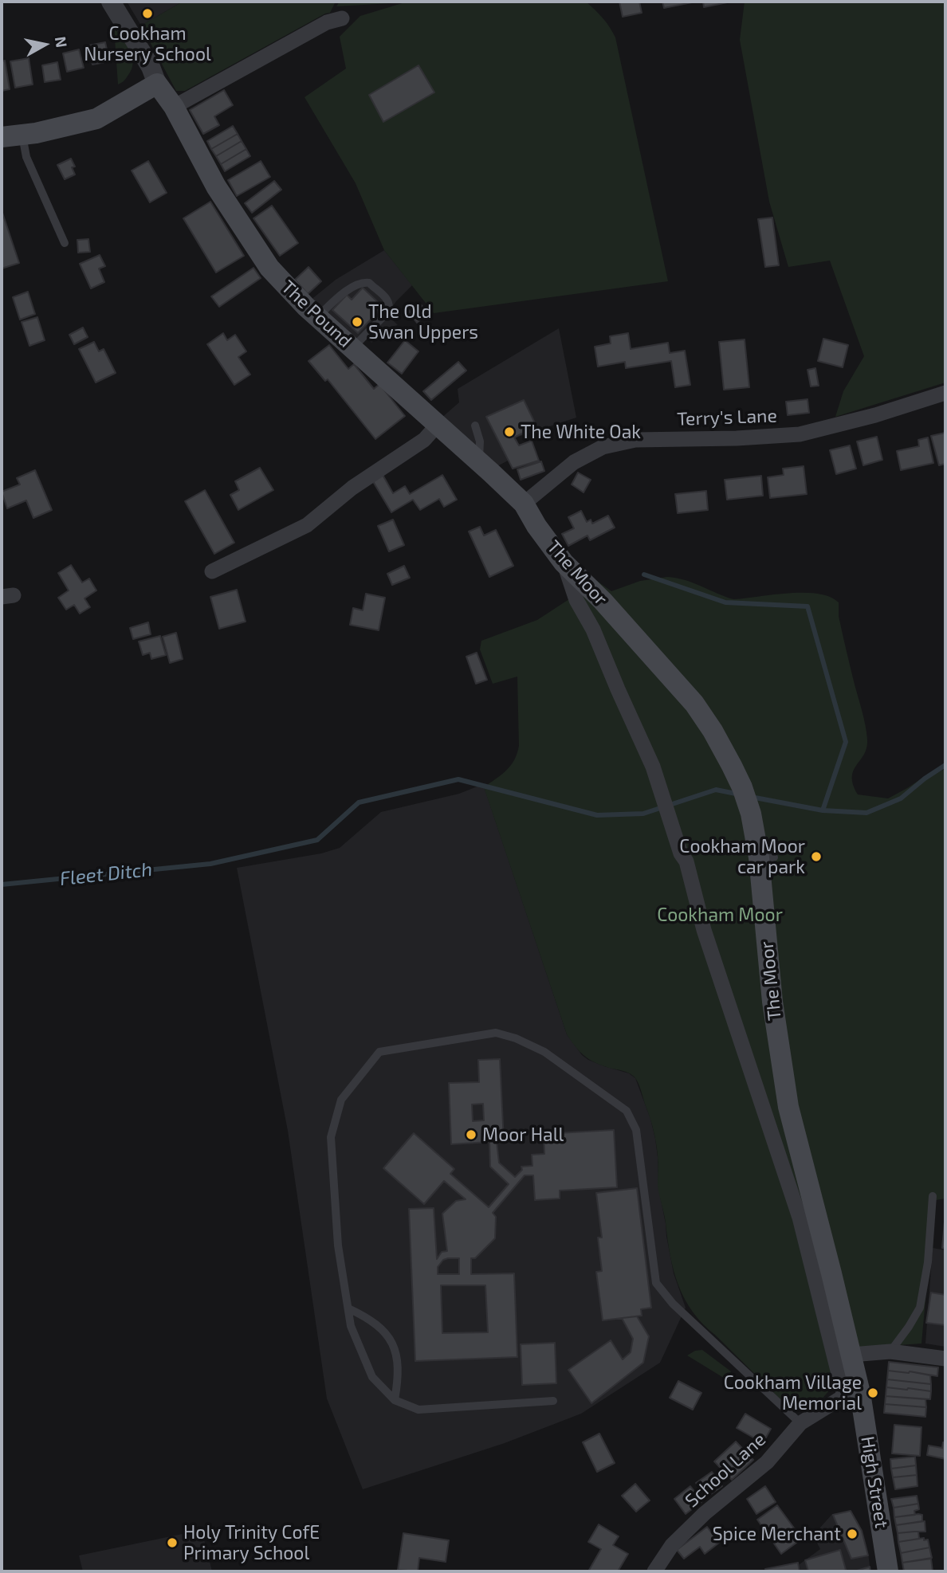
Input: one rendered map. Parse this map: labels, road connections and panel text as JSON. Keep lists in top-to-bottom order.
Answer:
{
  "streets": {
    "main road": ["The Pound", "The Moor", "High Street"],
    "street": ["Terry's Lane", "School Lane"]
  },
  "crossings": [
    ["The Pound", "Terry's Lane"],
    ["The Pound", "The Moor"],
    ["Terry's Lane", "The Moor"],
    ["The Moor", "School Lane"],
    ["The Moor", "High Street"],
    ["School Lane", "High Street"]
  ],
  "water": ["Fleet Ditch"],
  "parks": ["Cookham Moor"],
  "places": [
    "Cookham Nursery School",
    "The Old Swan Uppers",
    "The White Oak",
    "Cookham Moor car park",
    "Moor Hall",
    "Cookham Village Memorial",
    "Spice Merchant",
    "Holy Trinity CofE Primary School"
  ],
  "north": "right"
}
